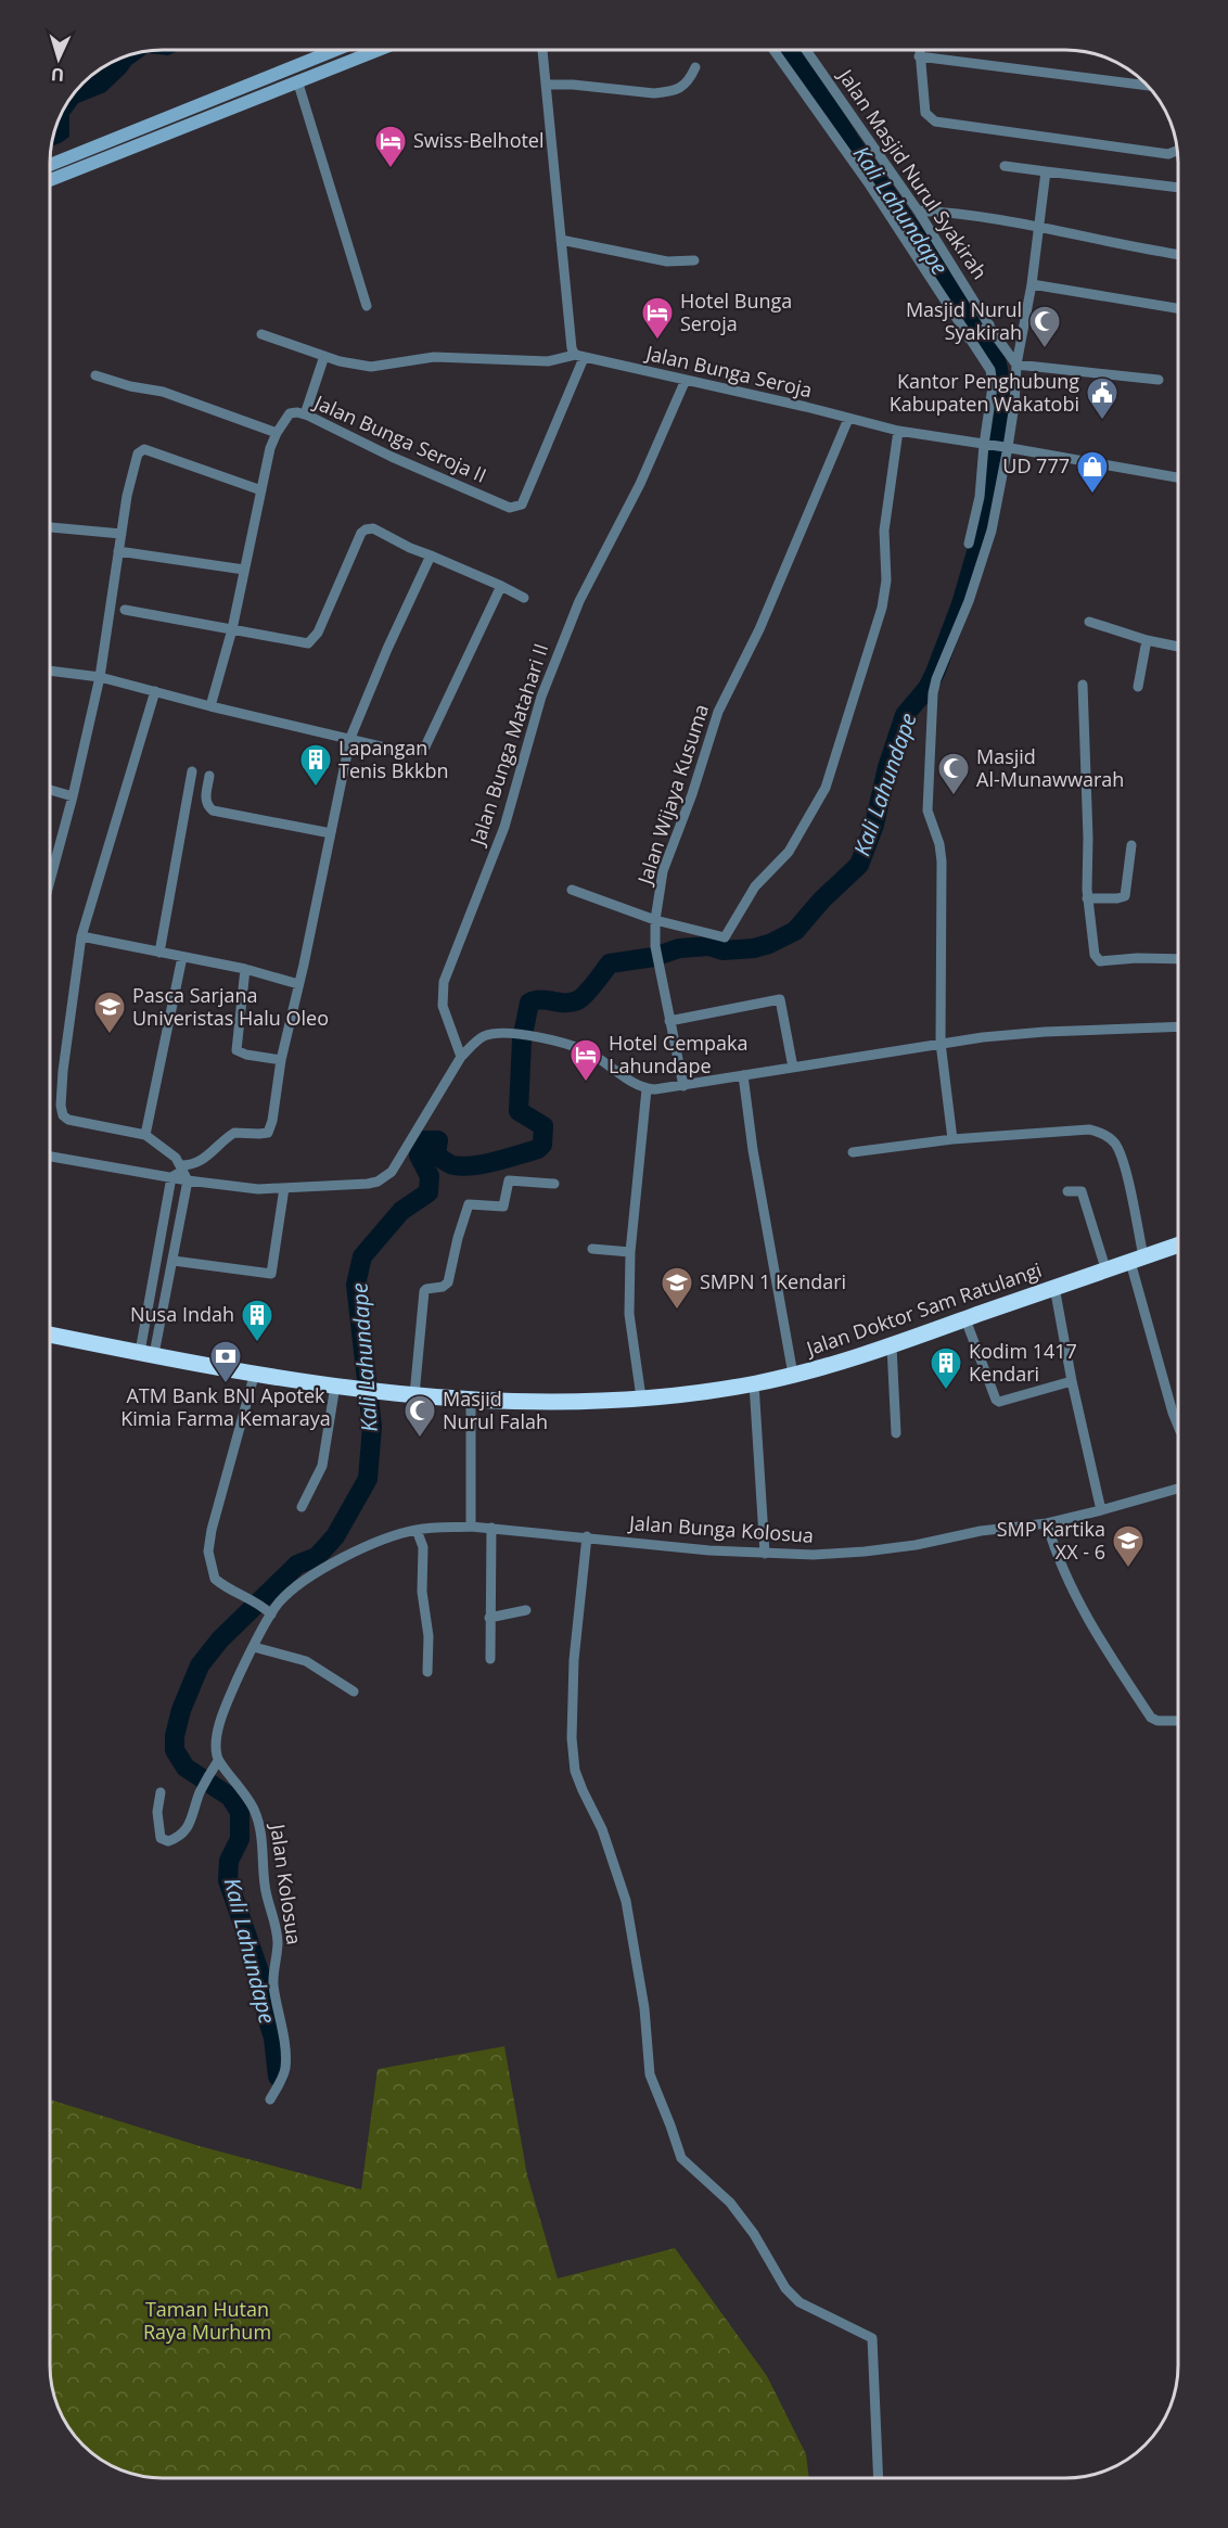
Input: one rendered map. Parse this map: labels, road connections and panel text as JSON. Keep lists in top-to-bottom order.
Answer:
{
  "streets": {
    "highway": ["Jalan Doktor Sam Ratulangi"],
    "street": [
      "Jalan Masjid Nurul Syakirah",
      "Jalan Bunga Seroja",
      "Jalan Bunga Seroja II",
      "Jalan Bunga Matahari II",
      "Jalan Wijaya Kusuma",
      "Jalan Bunga Kolosua",
      "Jalan Kolosua"
    ]
  },
  "crossings": [
    ["Jalan Bunga Seroja", "Jalan Bunga Seroja II"],
    ["Jalan Bunga Seroja", "Jalan Bunga Matahari II"],
    ["Jalan Bunga Seroja", "Jalan Wijaya Kusuma"],
    ["Jalan Bunga Kolosua", "Jalan Kolosua"]
  ],
  "water": ["Kali Lahundape"],
  "parks": ["Taman Hutan Raya Murhum"],
  "places": {
    "hotel": ["Swiss-Belhotel", "Hotel Bunga Seroja", "Hotel Cempaka Lahundape"],
    "mosque": ["Masjid Nurul Syakirah", "Masjid Al-Munawwarah", "Masjid Nurul Falah"],
    "public building": ["Kantor Penghubung Kabupaten Wakatobi"],
    "shop": ["UD 777"],
    "building": ["Lapangan Tenis Bkkbn", "Nusa Indah", "Kodim 1417 Kendari"],
    "school or university": ["Pasca Sarjana Univeristas Halu Oleo", "SMPN 1 Kendari", "SMP Kartika XX - 6"],
    "bank": ["ATM Bank BNI Apotek Kimia Farma Kemaraya"]
  },
  "north": "bottom"
}
